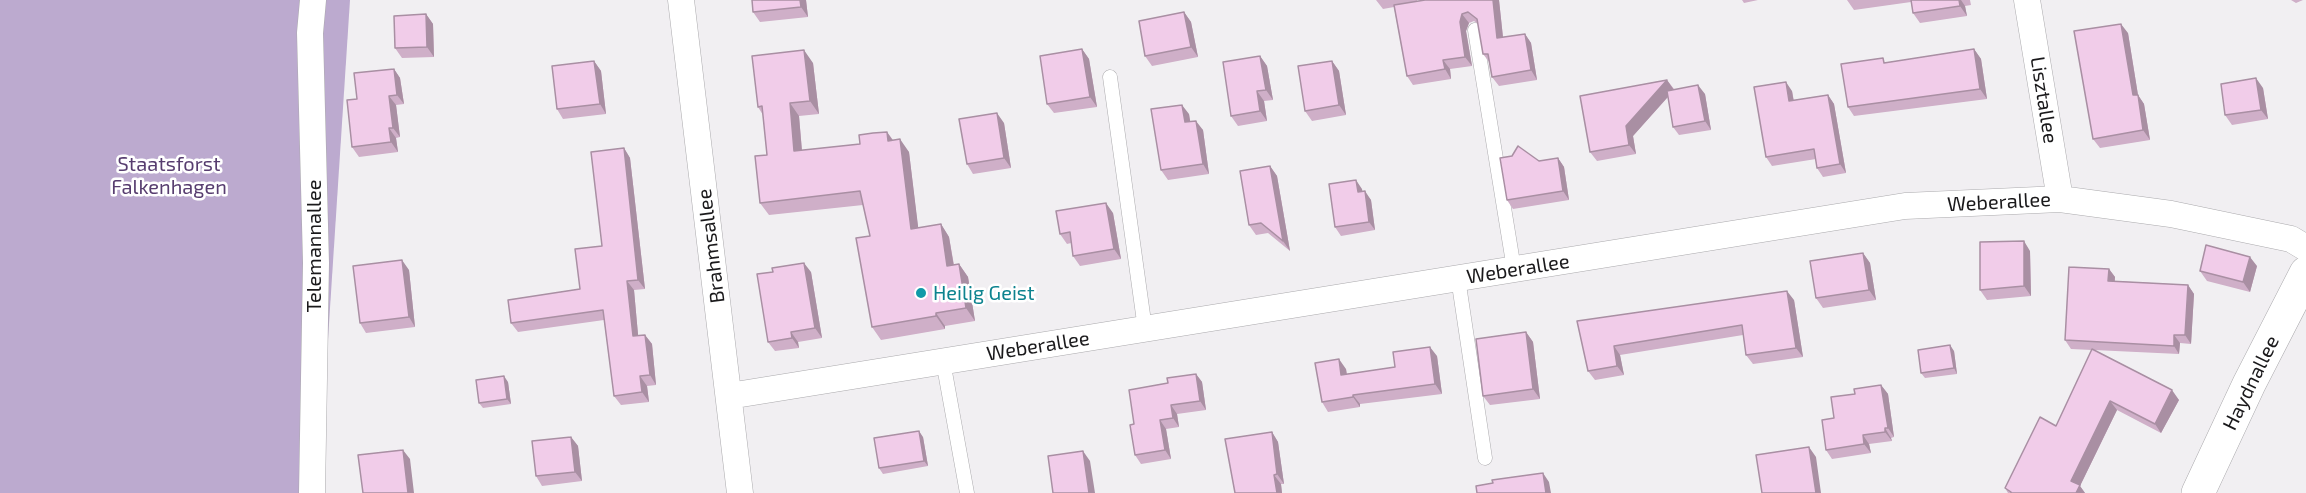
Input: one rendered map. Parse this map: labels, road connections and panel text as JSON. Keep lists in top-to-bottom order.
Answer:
{
  "streets": {
    "street": [
      "Lisztallee",
      "Weberallee",
      "Telemannallee",
      "Brahmsallee",
      "Haydnallee"
    ]
  },
  "crossings": [
    ["Lisztallee", "Weberallee"],
    ["Weberallee", "Brahmsallee"]
  ],
  "parks": ["Staatsforst Falkenhagen"],
  "places": ["Heilig Geist"]
}
